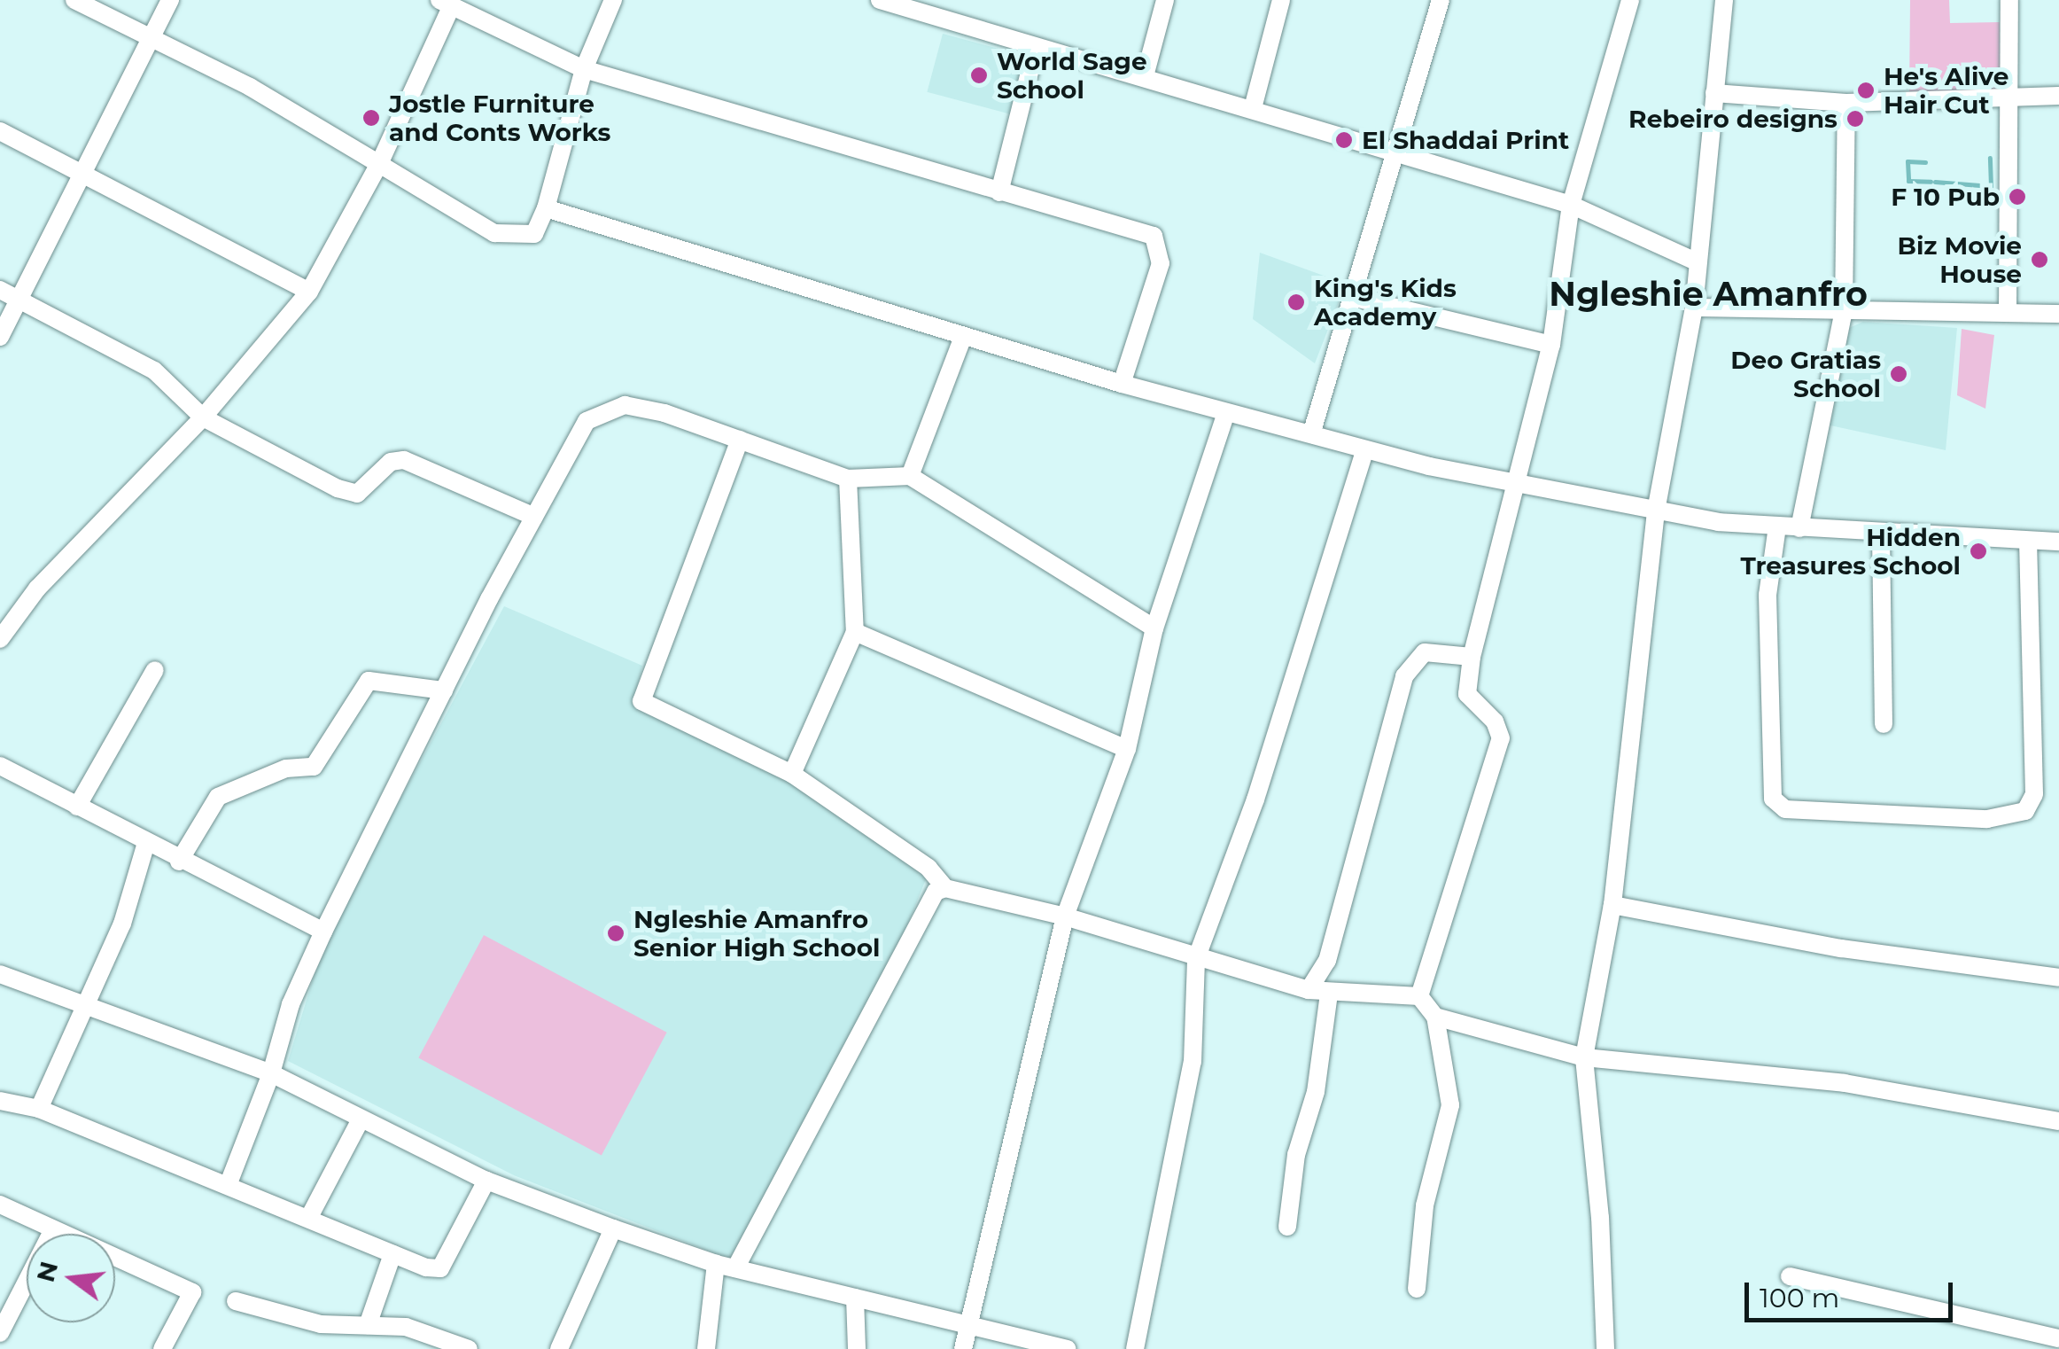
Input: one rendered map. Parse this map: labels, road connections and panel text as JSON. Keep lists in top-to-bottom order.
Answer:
{
  "districts": ["Ngleshie Amanfro"],
  "places": [
    "World Sage School",
    "He's Alive Hair Cut",
    "Jostle Furniture and Conts Works",
    "Rebeiro designs",
    "El Shaddai Print",
    "F 10 Pub",
    "Biz Movie House",
    "King's Kids Academy",
    "Deo Gratias School",
    "Hidden Treasures School",
    "Ngleshie Amanfro Senior High School"
  ],
  "scale_bar": "100 m",
  "north": "left"
}
